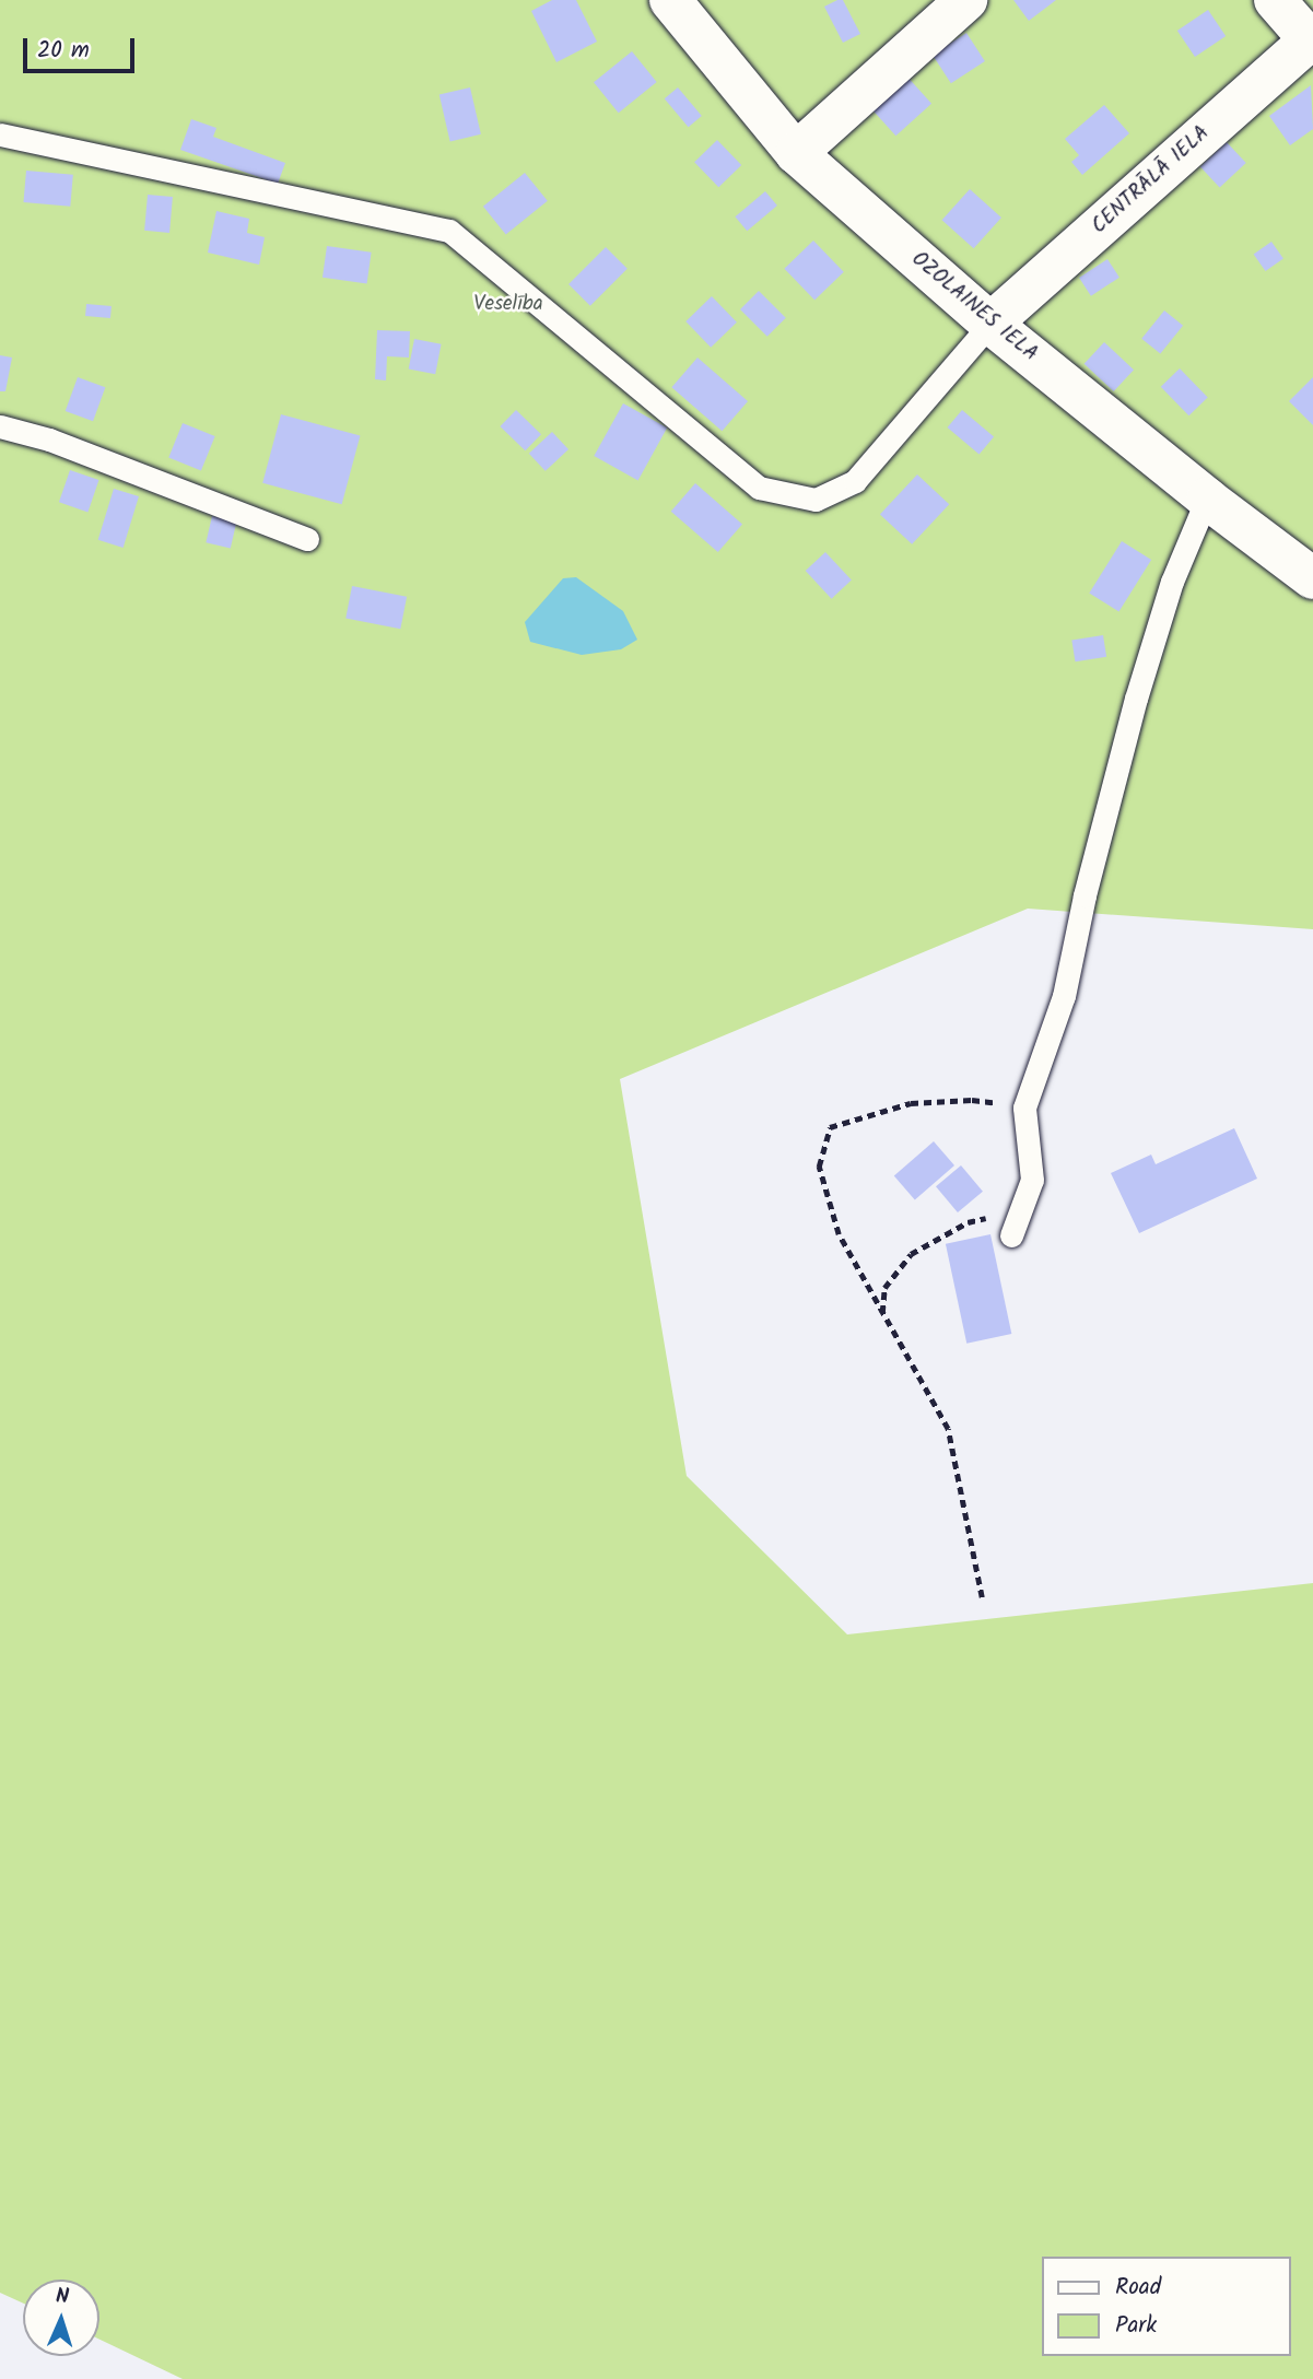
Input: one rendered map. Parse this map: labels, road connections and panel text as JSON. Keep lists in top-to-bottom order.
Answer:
{
  "streets": {
    "street": ["CENTRĀLĀ IELA", "OZOLAINES IELA"]
  },
  "crossings": [
    ["CENTRĀLĀ IELA", "OZOLAINES IELA"]
  ],
  "parks": ["Veselība"],
  "legend": ["Road", "Park"],
  "scale_bar": "20 m",
  "north": "top"
}
